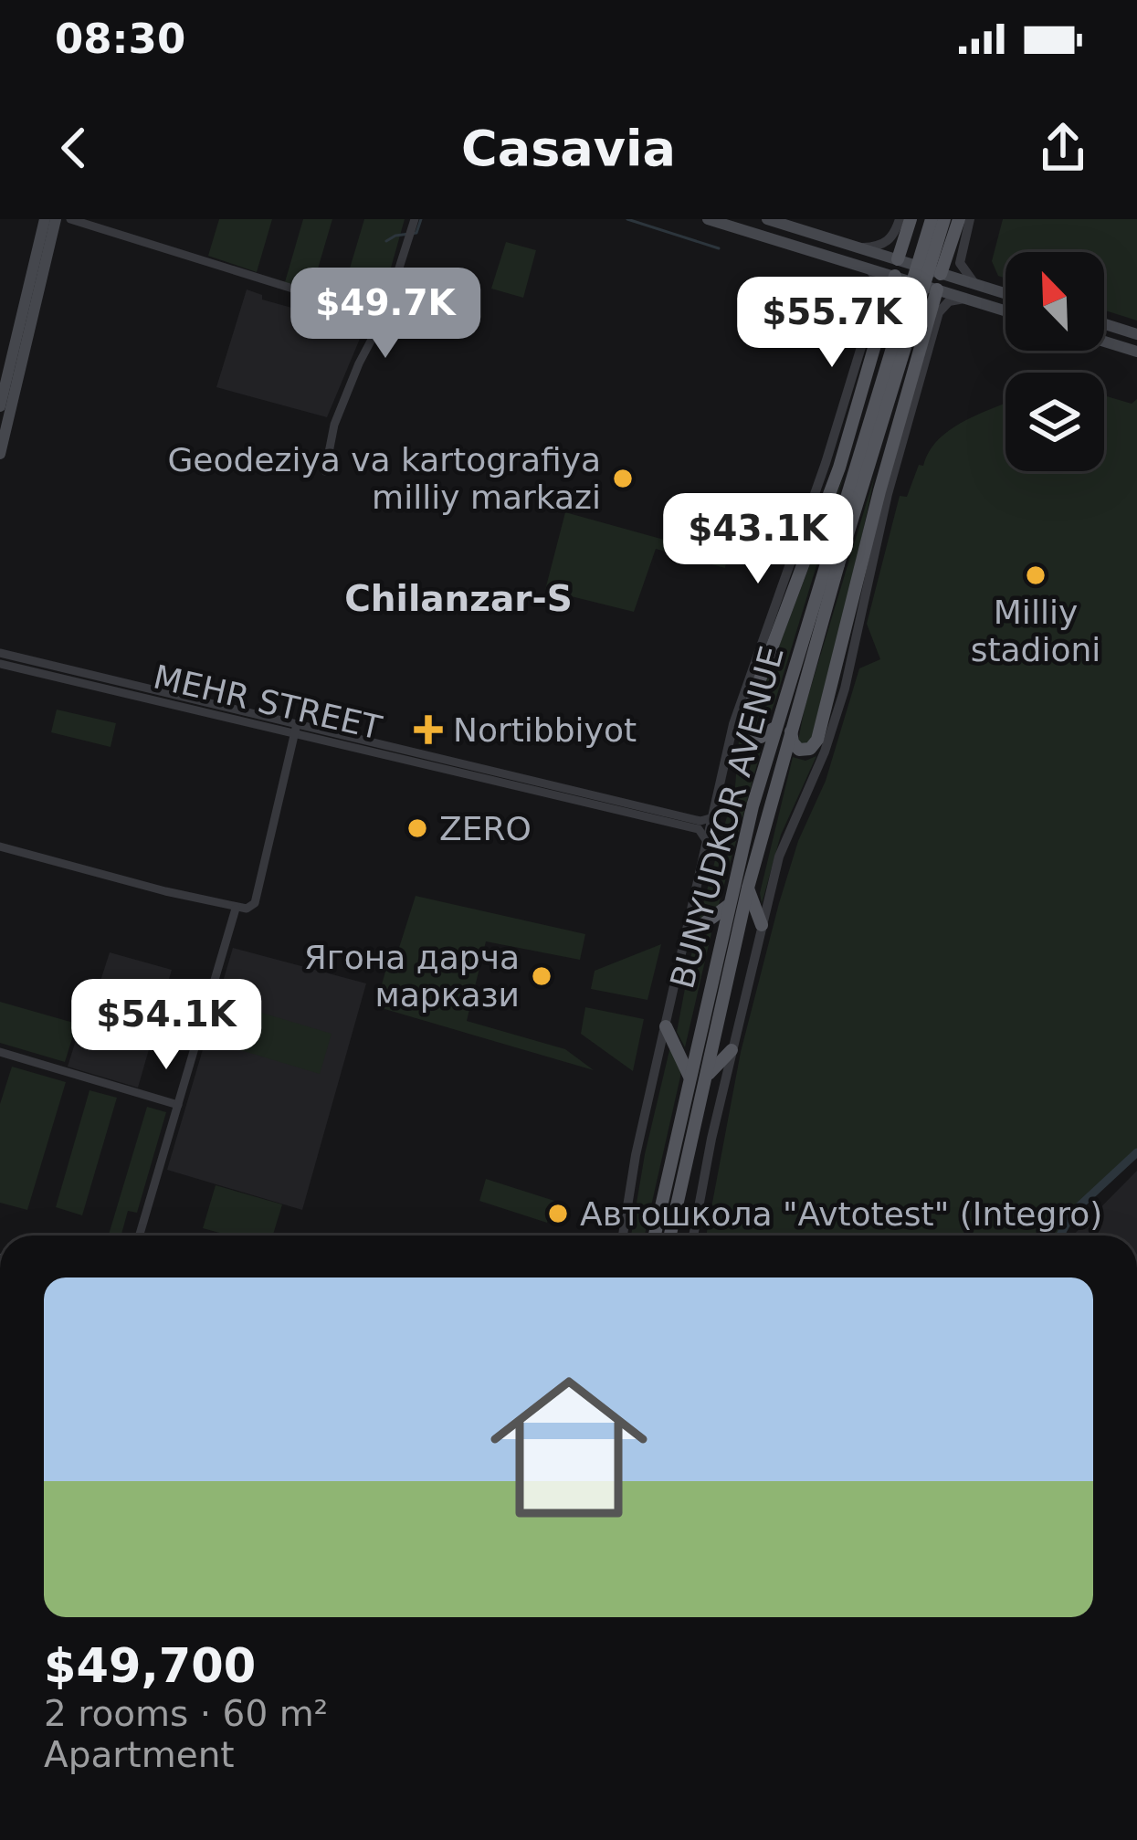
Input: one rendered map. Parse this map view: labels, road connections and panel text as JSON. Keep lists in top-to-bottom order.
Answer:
{
  "streets": {
    "main road": ["BUNYUDKOR AVENUE"],
    "street": ["MEHR STREET"]
  },
  "districts": ["Chilanzar-S"],
  "places": {
    "other": [
      "Geodeziya va kartografiya milliy markazi",
      "Milliy stadioni",
      "ZERO",
      "Ягона дарча маркази",
      "Автошкола \"Avtotest\" (Integro)"
    ],
    "health": ["Nortibbiyot"]
  },
  "north": "top left",
  "page": {
    "status": "08:30",
    "header": "Casavia",
    "price": [
      "$49.7K",
      "$55.7K",
      "$43.1K",
      "$54.1K"
    ],
    "list": [
      {
        "name": "$49,700",
        "note": "2 rooms · 60 m² · Apartment"
      }
    ]
  }
}
